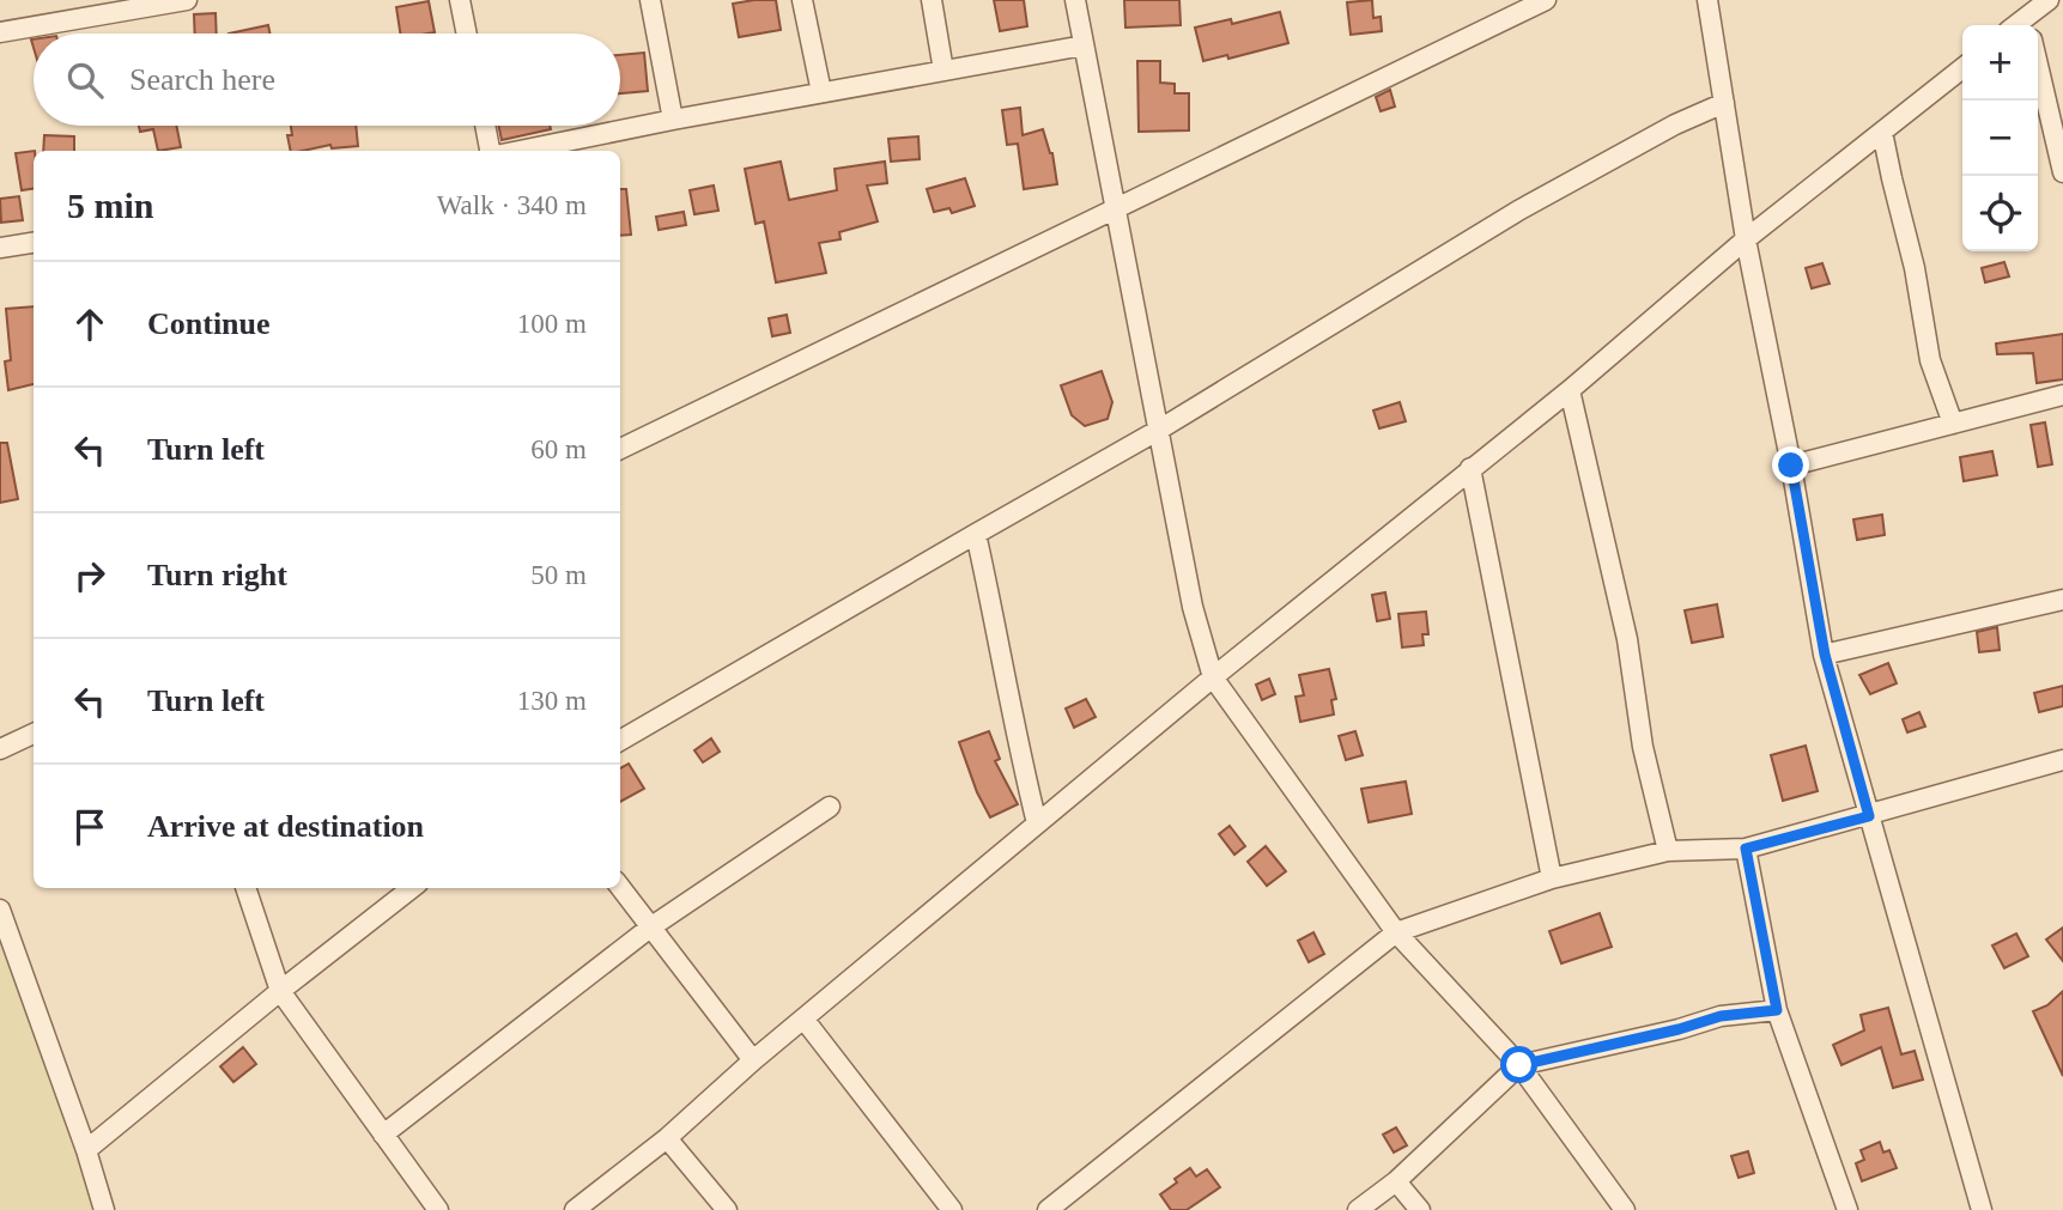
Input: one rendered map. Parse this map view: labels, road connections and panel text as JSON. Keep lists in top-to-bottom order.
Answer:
{
  "page": {
    "map_buttons": ["+", "−"],
    "search": "Search here",
    "heading": ["5 min", "Walk · 340 m"],
    "list": [
      ["Continue", "100 m"],
      ["Turn left", "60 m"],
      ["Turn right", "50 m"],
      ["Turn left", "130 m"],
      "Arrive at destination"
    ]
  }
}
